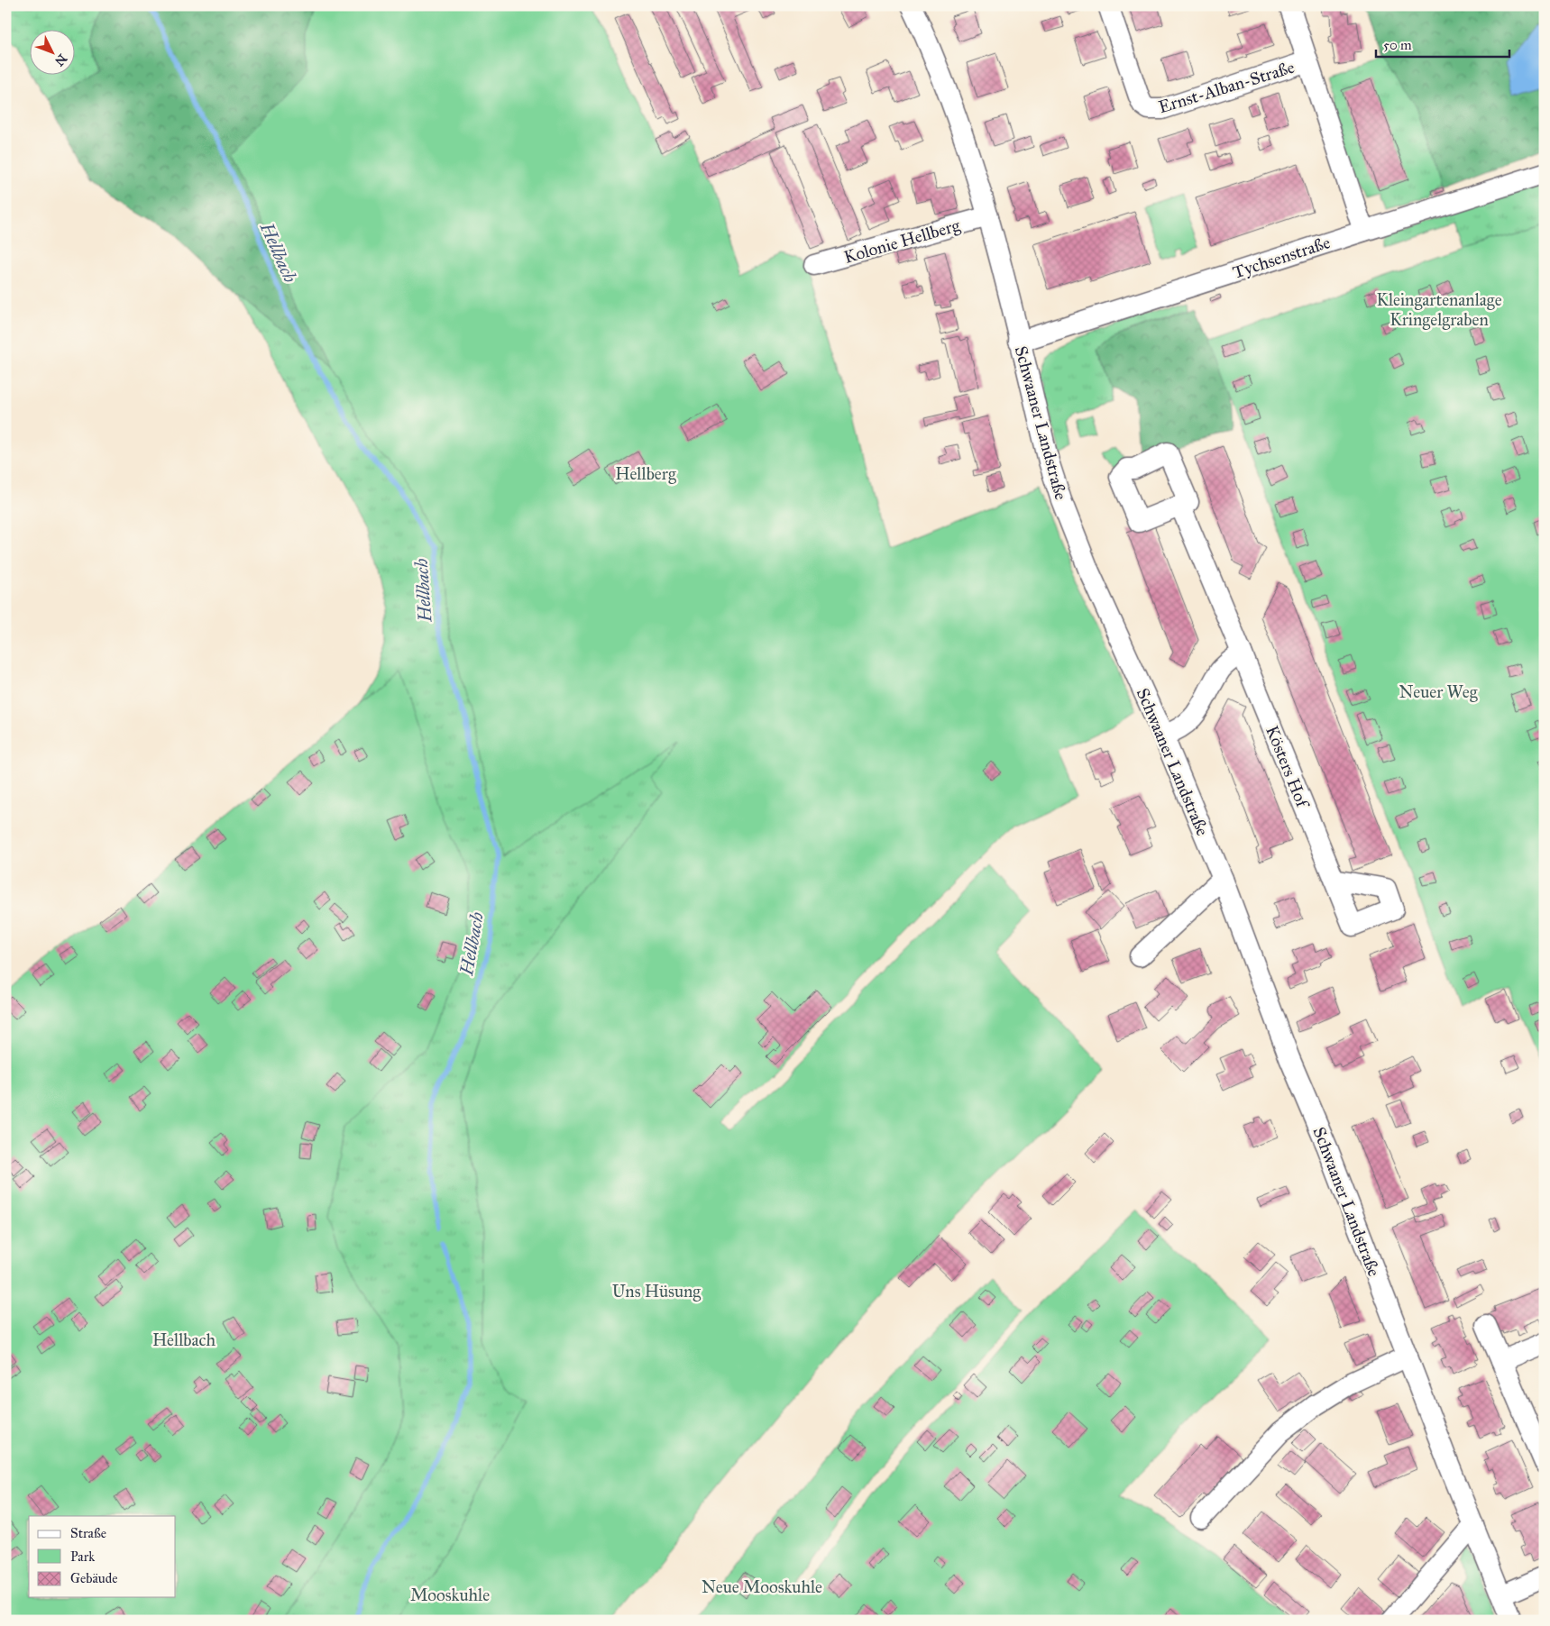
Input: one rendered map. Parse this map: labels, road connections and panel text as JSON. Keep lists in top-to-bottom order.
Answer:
{
  "streets": {
    "street": [
      "Ernst-Alban-Straße",
      "Kolonie Hellberg",
      "Tychsenstraße",
      "Schwaaner Landstraße",
      "Kösters Hof"
    ]
  },
  "crossings": [
    ["Kolonie Hellberg", "Schwaaner Landstraße"],
    ["Tychsenstraße", "Schwaaner Landstraße"]
  ],
  "water": ["Hellbach"],
  "parks": [
    "Kleingartenanlage Kringelgraben",
    "Hellberg",
    "Neuer Weg",
    "Uns Hüsung",
    "Hellbach",
    "Neue Mooskuhle",
    "Mooskuhle"
  ],
  "legend": ["Straße", "Park", "Gebäude"],
  "scale_bar": "50 m",
  "north": "bottom right"
}
